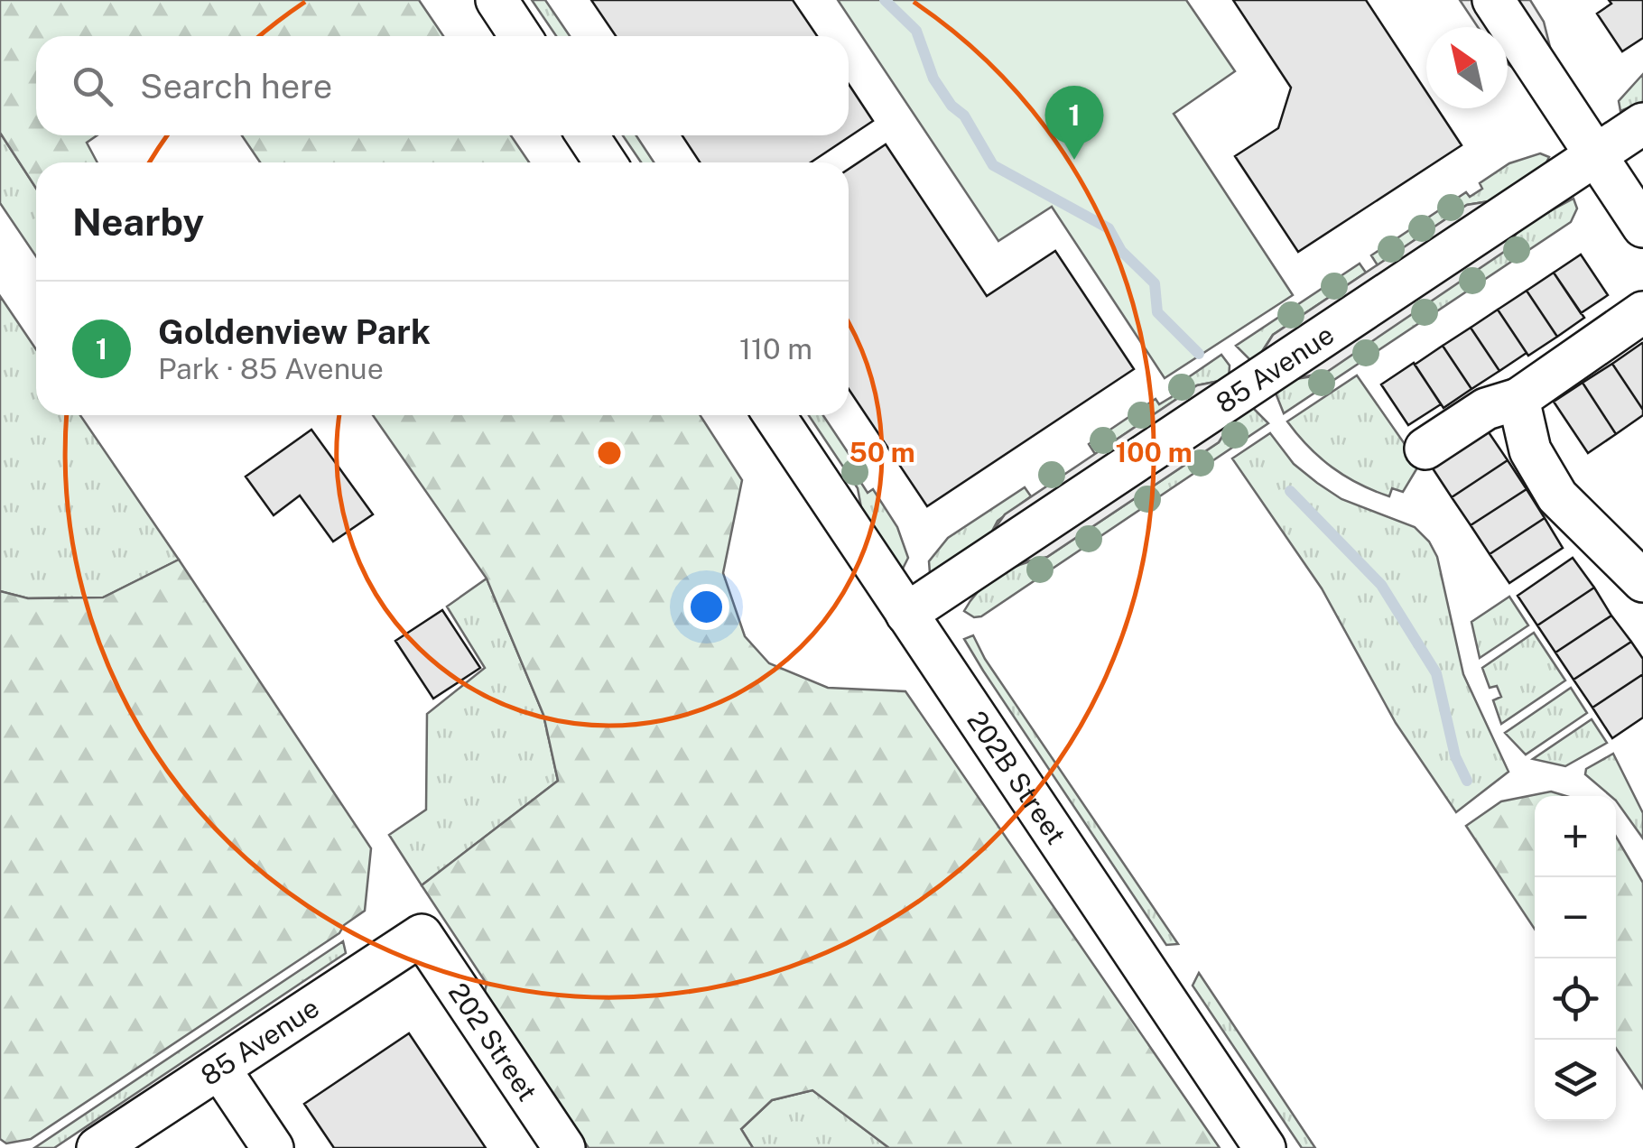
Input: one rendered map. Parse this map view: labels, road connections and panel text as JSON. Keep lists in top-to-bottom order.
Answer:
{
  "streets": {
    "street": ["85 Avenue", "202B Street", "202 Street"]
  },
  "crossings": [
    ["85 Avenue", "202B Street"],
    ["85 Avenue", "202 Street"]
  ],
  "north": "top left",
  "page": {
    "search": "Search here",
    "pins": "1",
    "heading": "Nearby",
    "list": [
      {
        "mark": "1",
        "name": "Goldenview Park",
        "note": "Park · 85 Avenue",
        "value": "110 m"
      }
    ],
    "map_buttons": ["+", "−"]
  },
  "rings": ["50 m", "100 m"]
}
